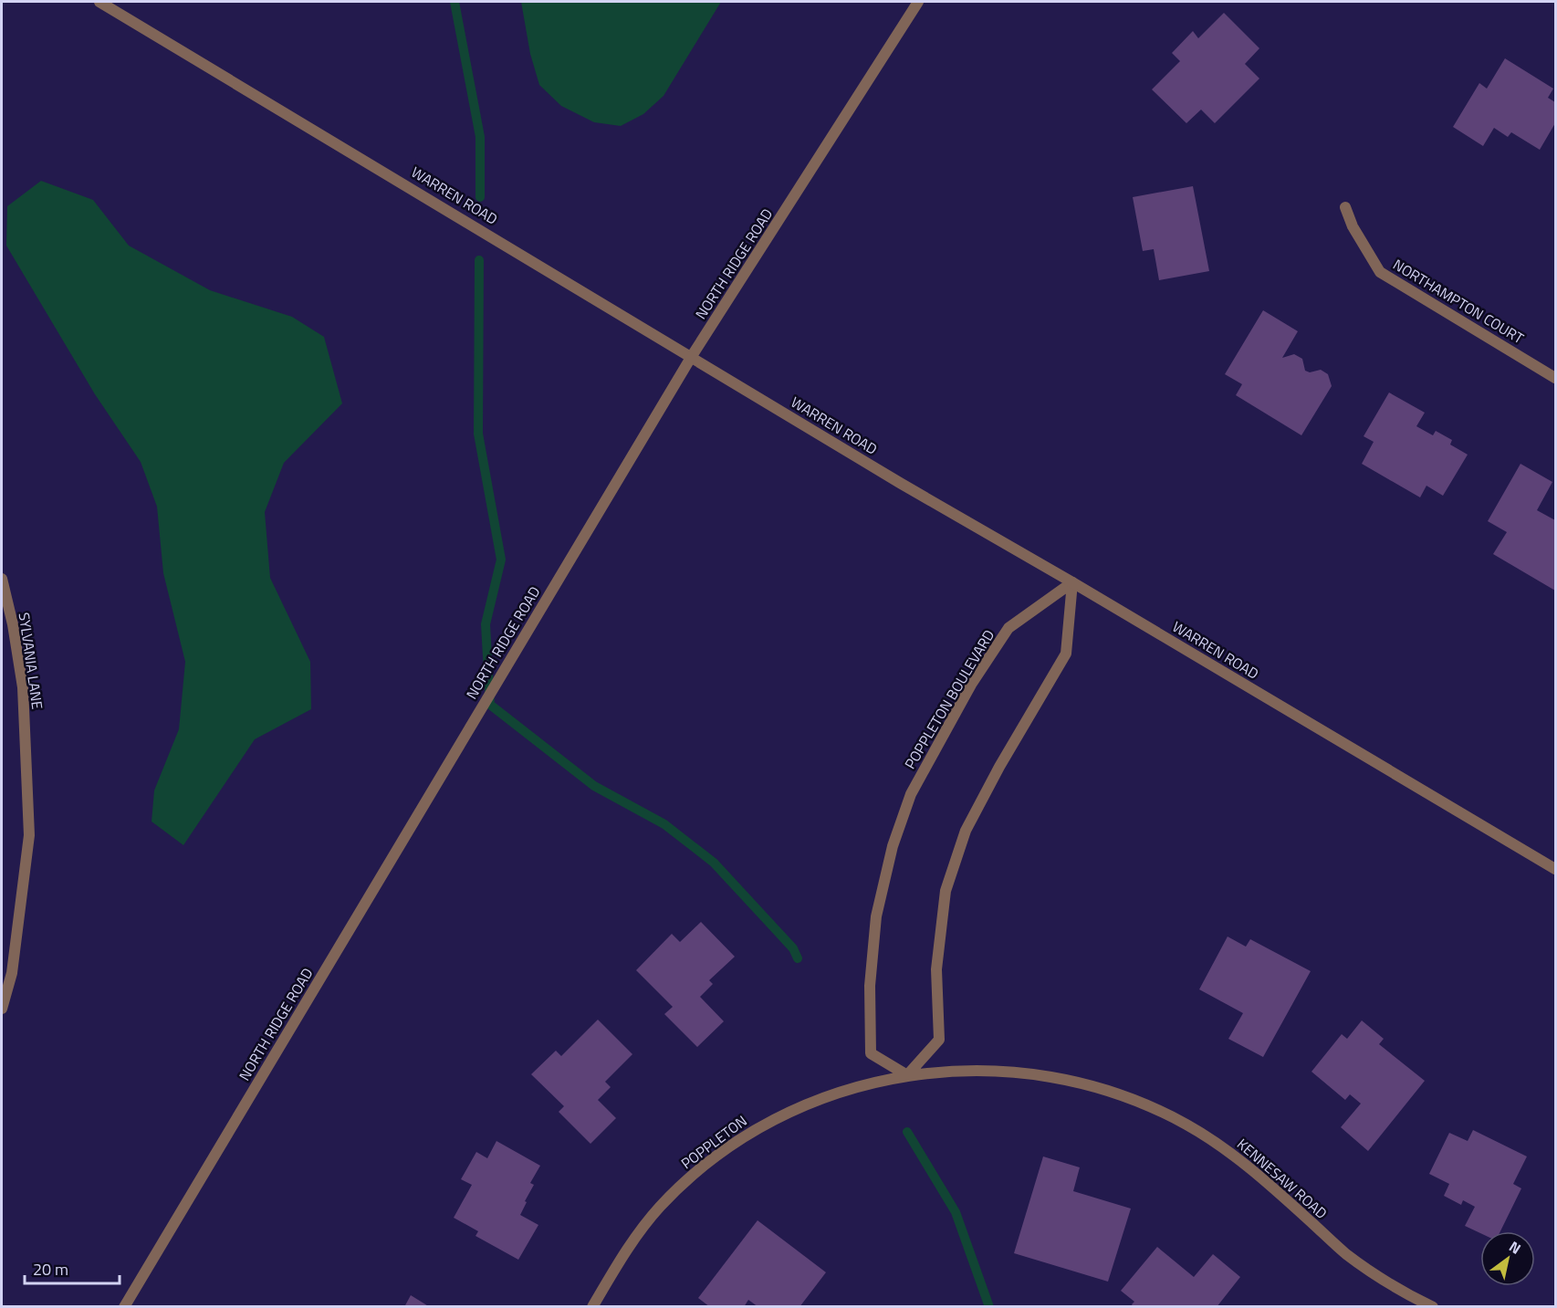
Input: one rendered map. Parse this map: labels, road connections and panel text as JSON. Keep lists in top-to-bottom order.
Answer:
{
  "streets": {
    "street": [
      "WARREN ROAD",
      "NORTH RIDGE ROAD",
      "NORTHAMPTON COURT",
      "SYLVANIA LANE",
      "POPPLETON BOULEVARD",
      "POPPLETON",
      "KENNESAW ROAD"
    ]
  },
  "crossings": [
    ["WARREN ROAD", "NORTH RIDGE ROAD"],
    ["WARREN ROAD", "POPPLETON BOULEVARD"],
    ["POPPLETON BOULEVARD", "POPPLETON"],
    ["POPPLETON BOULEVARD", "KENNESAW ROAD"],
    ["POPPLETON", "KENNESAW ROAD"]
  ],
  "scale_bar": "20 m",
  "north": "top right"
}
